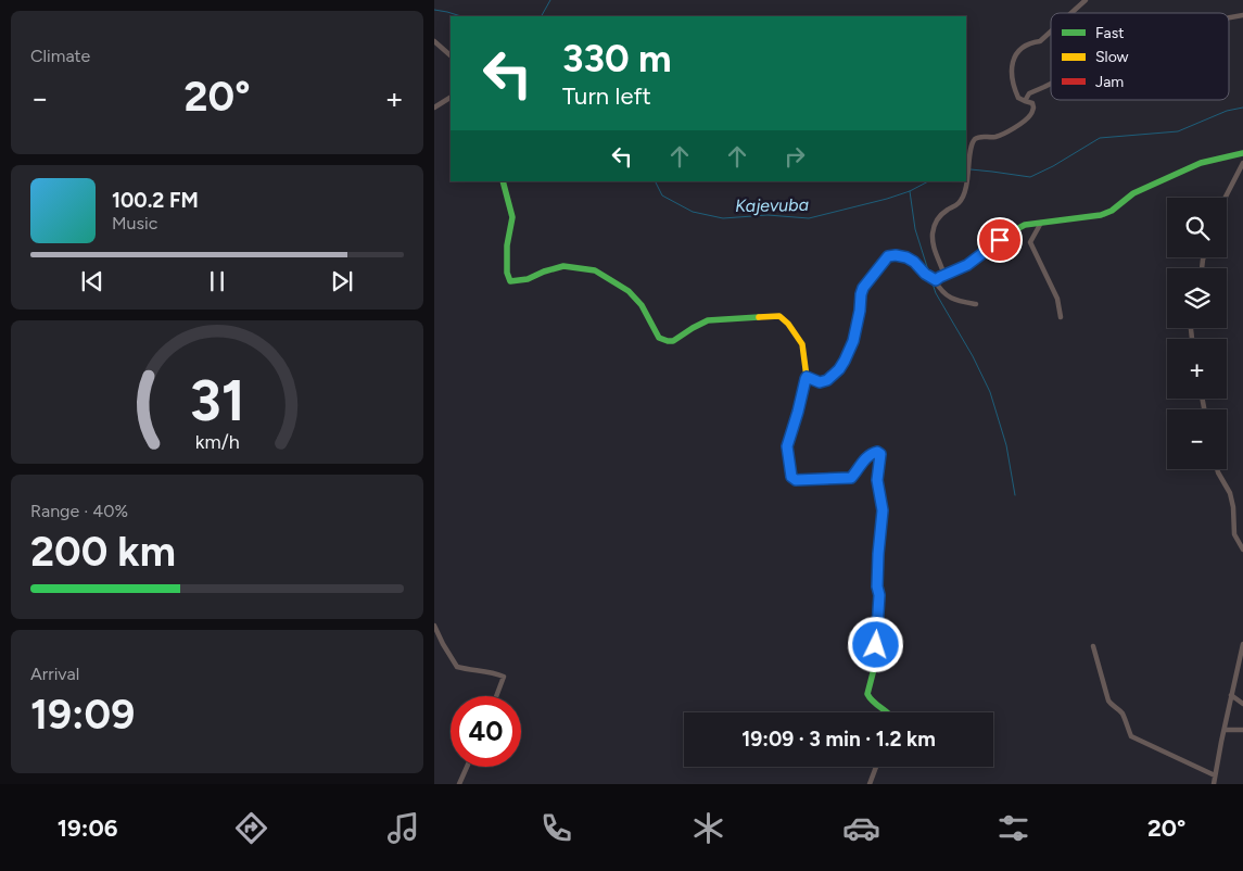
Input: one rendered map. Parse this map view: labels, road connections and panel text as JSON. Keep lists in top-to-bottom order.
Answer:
{
  "water": ["Kajevuba"],
  "legend": ["Fast", "Slow", "Jam"],
  "page": {
    "tile": [
      "Climate",
      ["Range · 40%", "200 km"],
      ["Arrival", "19:09"]
    ],
    "turn": ["330 m", "Turn left"],
    "heat": ["−", "20°", "+"],
    "song": ["100.2 FM", "Music"],
    "map_buttons": ["+", "−"],
    "limit": "40",
    "trip": "19:09 · 3 min · 1.2 km",
    "tabs": ["19:06", "20°"],
    "gauge": ["31", "km/h"]
  }
}
